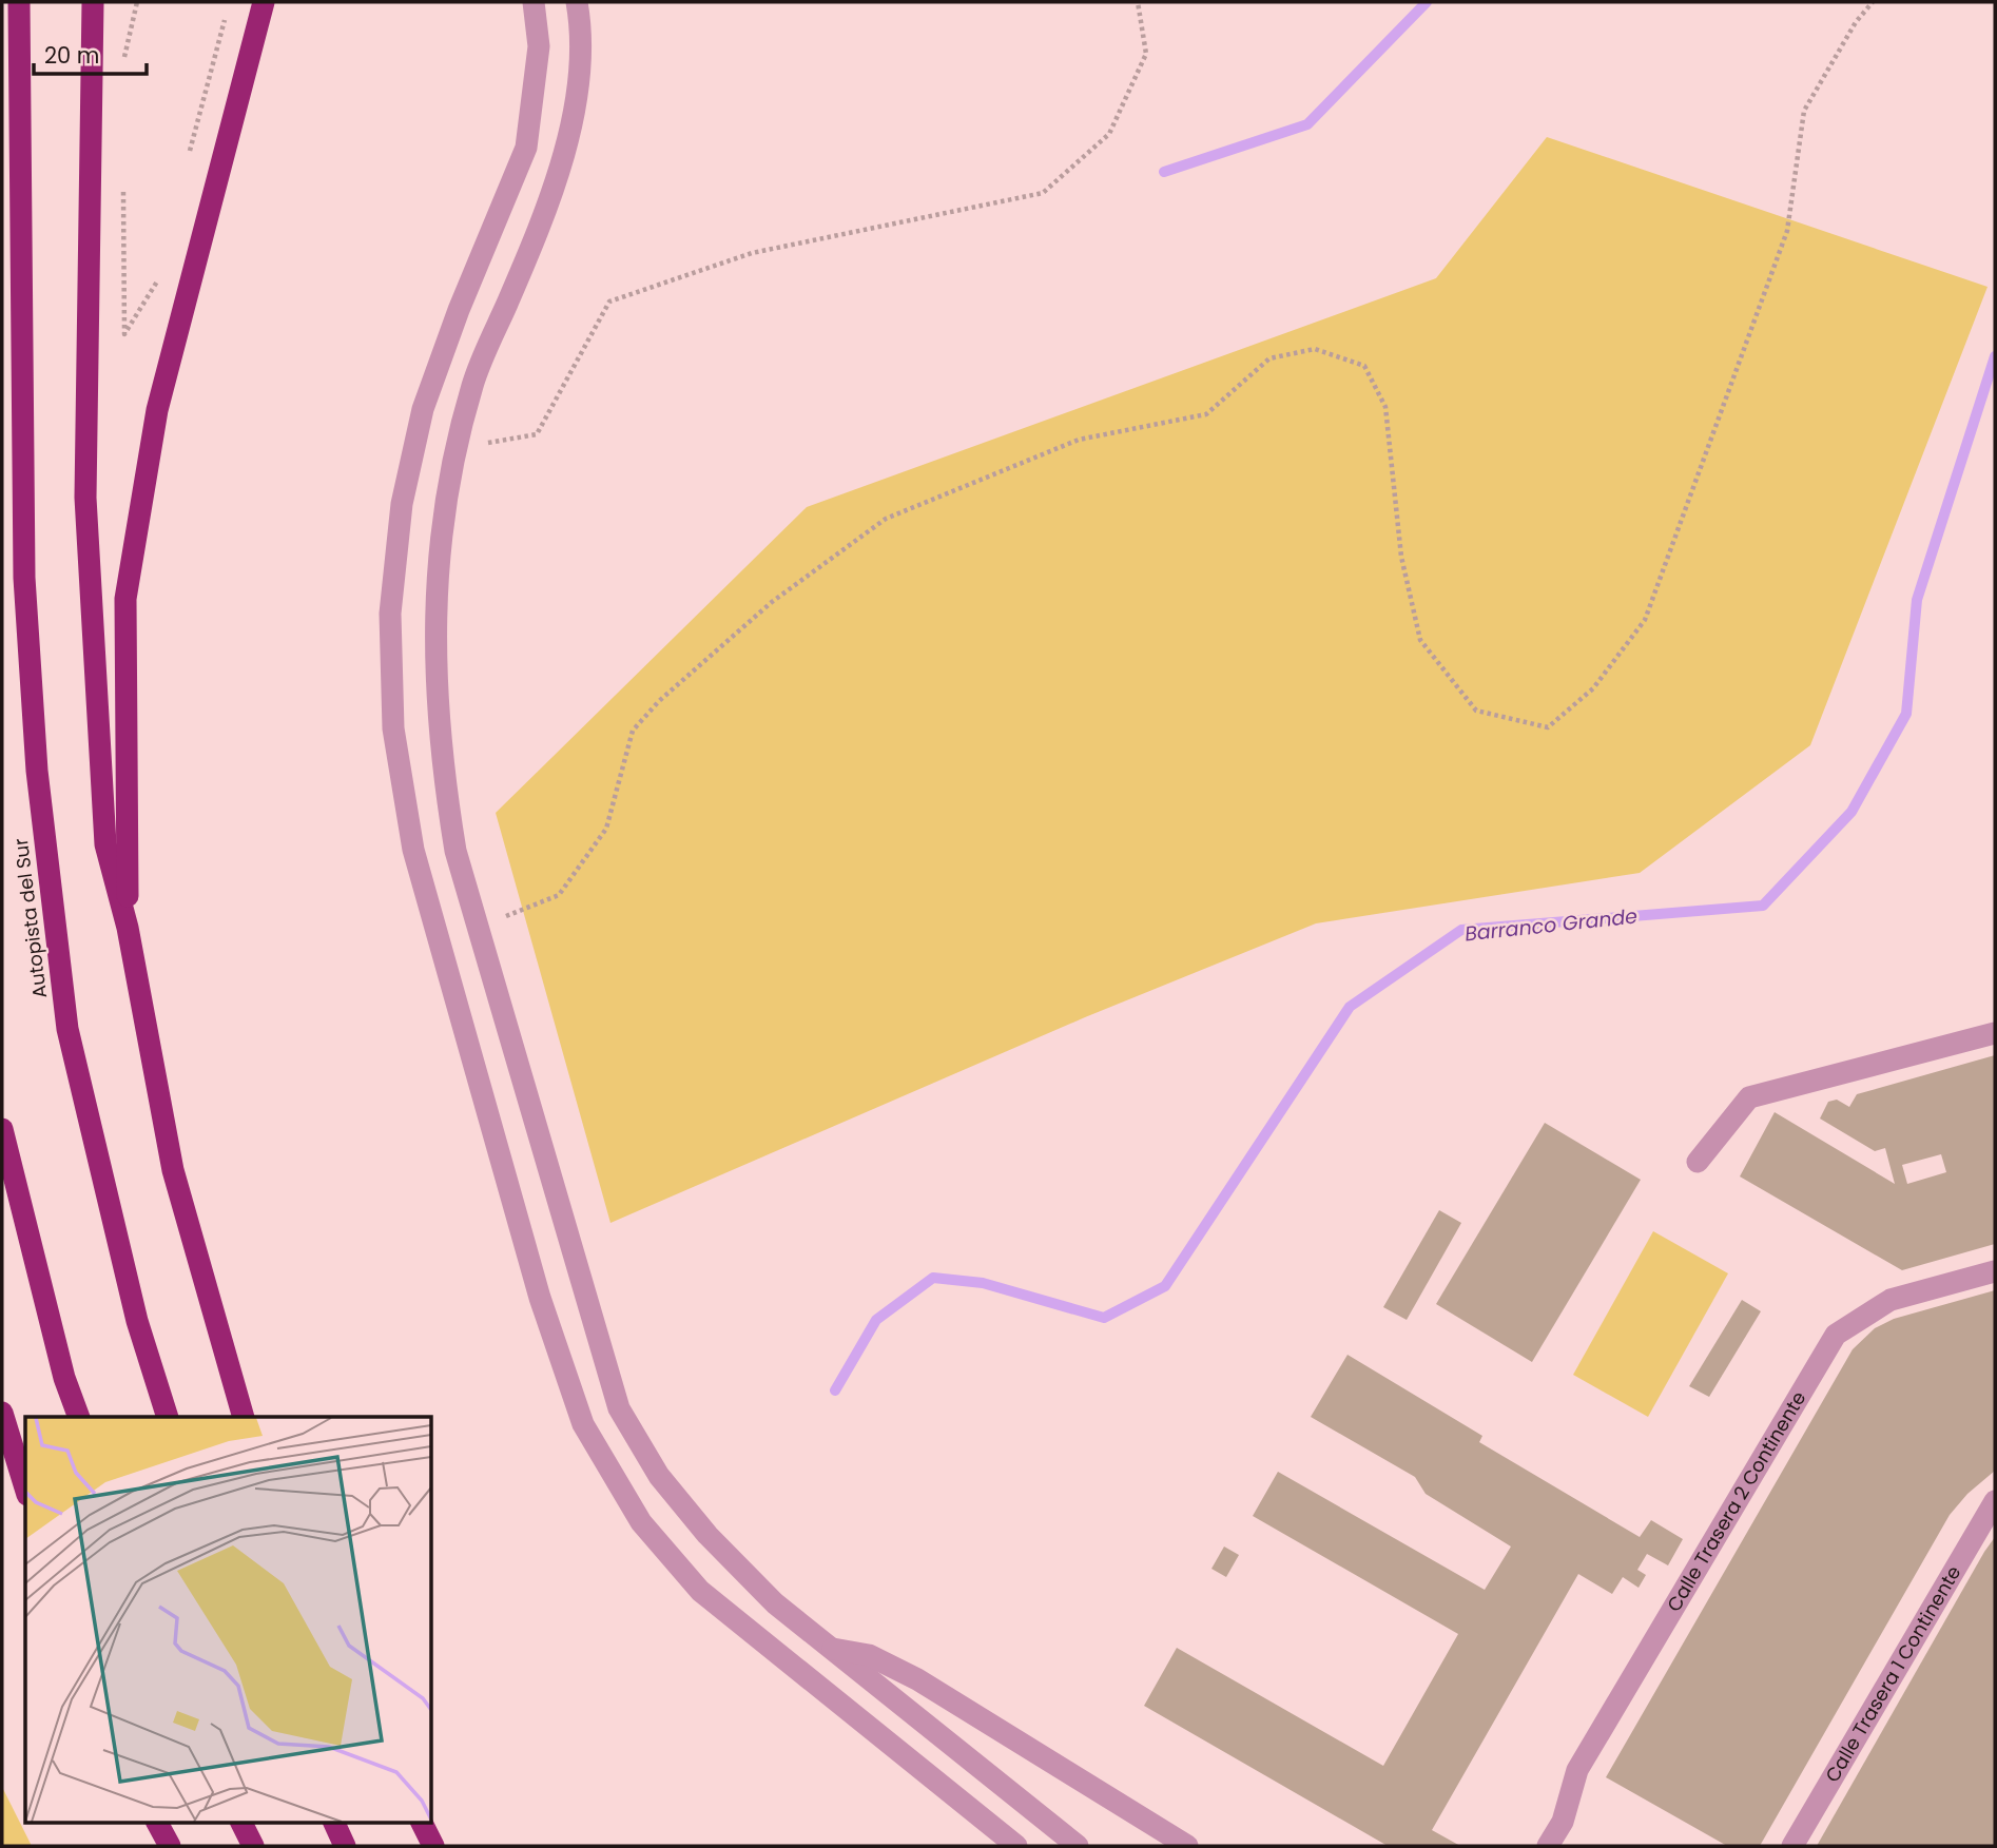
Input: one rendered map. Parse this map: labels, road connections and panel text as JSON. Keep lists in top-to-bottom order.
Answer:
{
  "streets": {
    "highway": ["Autopista del Sur"],
    "street": ["Calle Trasera 2 Continente", "Calle Trasera 1 Continente"]
  },
  "water": ["Barranco Grande"],
  "scale_bar": "20 m"
}
